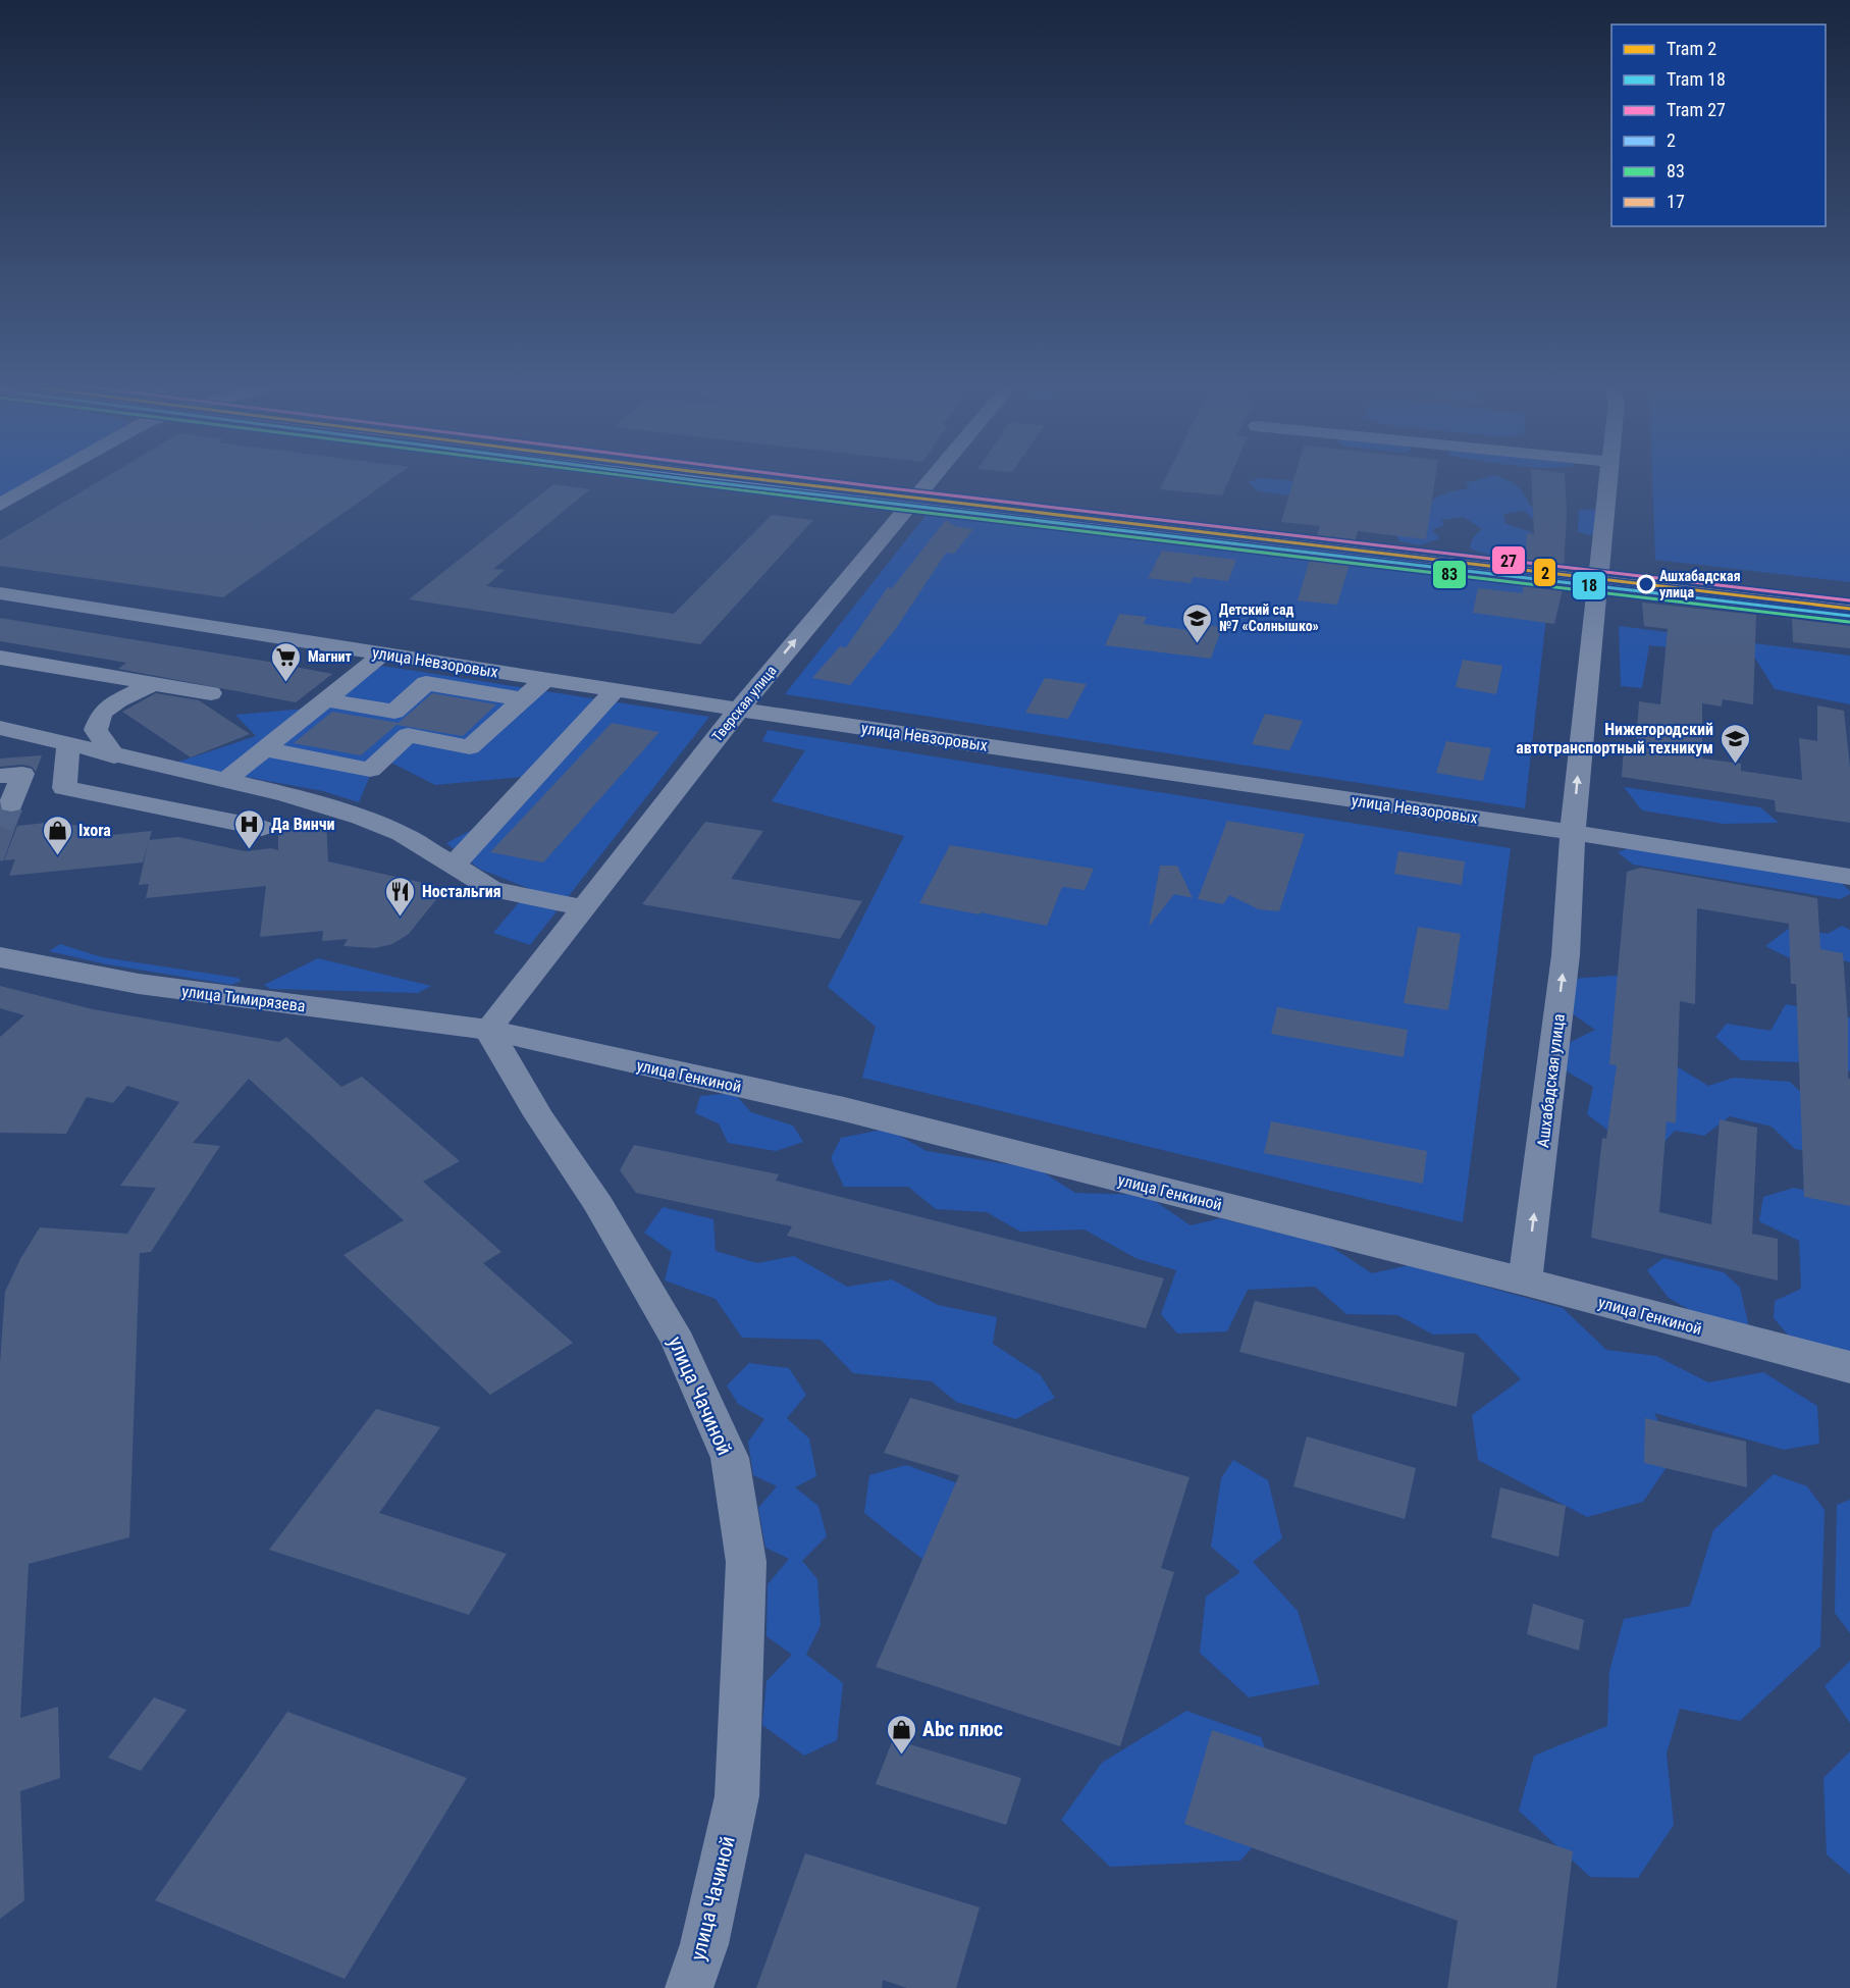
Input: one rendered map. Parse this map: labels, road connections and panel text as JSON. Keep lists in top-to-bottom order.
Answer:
{
  "streets": {
    "street": [
      "улица Невзоровых",
      "Тверская улица",
      "улица Тимирязева",
      "улица Генкиной",
      "Ашхабадская улица",
      "улица Чачиной"
    ]
  },
  "crossings": [
    ["улица Невзоровых", "Тверская улица"],
    ["улица Невзоровых", "Ашхабадская улица"],
    ["Тверская улица", "улица Тимирязева"],
    ["Тверская улица", "улица Генкиной"],
    ["Тверская улица", "улица Чачиной"],
    ["улица Тимирязева", "улица Генкиной"],
    ["улица Тимирязева", "улица Чачиной"],
    ["улица Генкиной", "Ашхабадская улица"],
    ["улица Генкиной", "улица Чачиной"]
  ],
  "one_way": ["Тверская улица", "Ашхабадская улица"],
  "places": {
    "other": ["Ашхабадская улица"],
    "school or university": ["Детский сад №7 «Солнышко»", "Нижегородский автотранспортный техникум"],
    "supermarket": ["Магнит"],
    "hospital": ["Да Винчи"],
    "shop": ["Ixora", "Аbc плюс"],
    "restaurant": ["Ностальгия"]
  },
  "lines": [
    "tram line 2",
    "tram line 18",
    "tram line 27",
    "transit line 2",
    "transit line 83",
    "transit line 17"
  ],
  "legend": [
    "Tram 2",
    "Tram 18",
    "Tram 27",
    "2",
    "83",
    "17"
  ]
}
